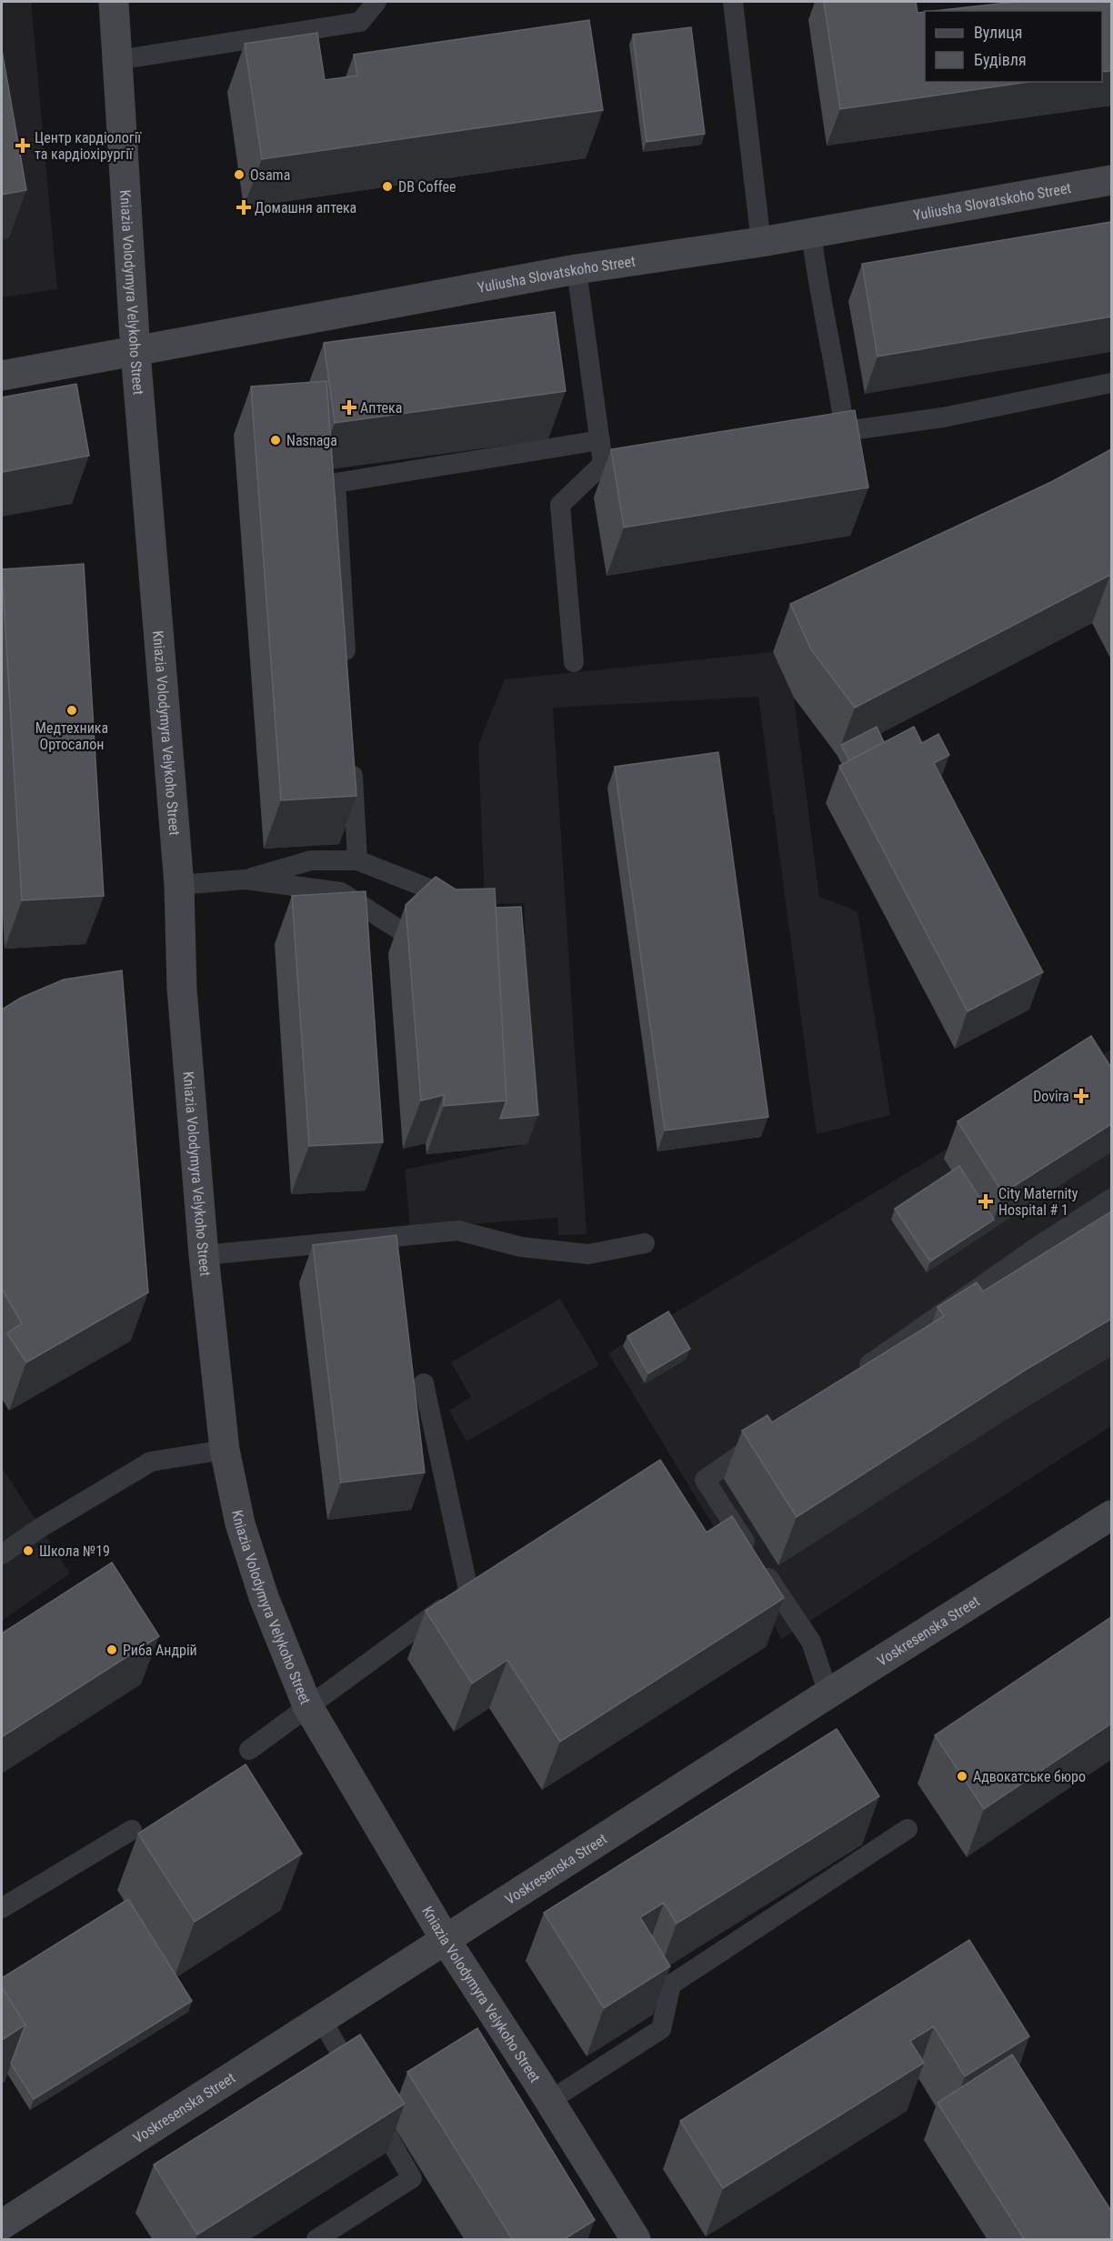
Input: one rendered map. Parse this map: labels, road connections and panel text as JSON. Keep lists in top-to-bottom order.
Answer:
{
  "streets": {
    "main road": ["Yuliusha Slovatskoho Street", "Kniazia Volodymyra Velykoho Street", "Voskresenska Street"]
  },
  "crossings": [
    ["Yuliusha Slovatskoho Street", "Kniazia Volodymyra Velykoho Street"],
    ["Kniazia Volodymyra Velykoho Street", "Voskresenska Street"]
  ],
  "places": {
    "health": [
      "Центр кардіології та кардіохірургії",
      "Домашня аптека",
      "Аптека",
      "Dovira",
      "City Maternity Hospital # 1"
    ],
    "other": [
      "Osama",
      "DB Coffee",
      "Nasnaga",
      "Медтехника Ортосалон",
      "Школа №19",
      "Риба Андрій",
      "Адвокатське бюро"
    ]
  },
  "legend": ["Вулиця", "Будівля"]
}
